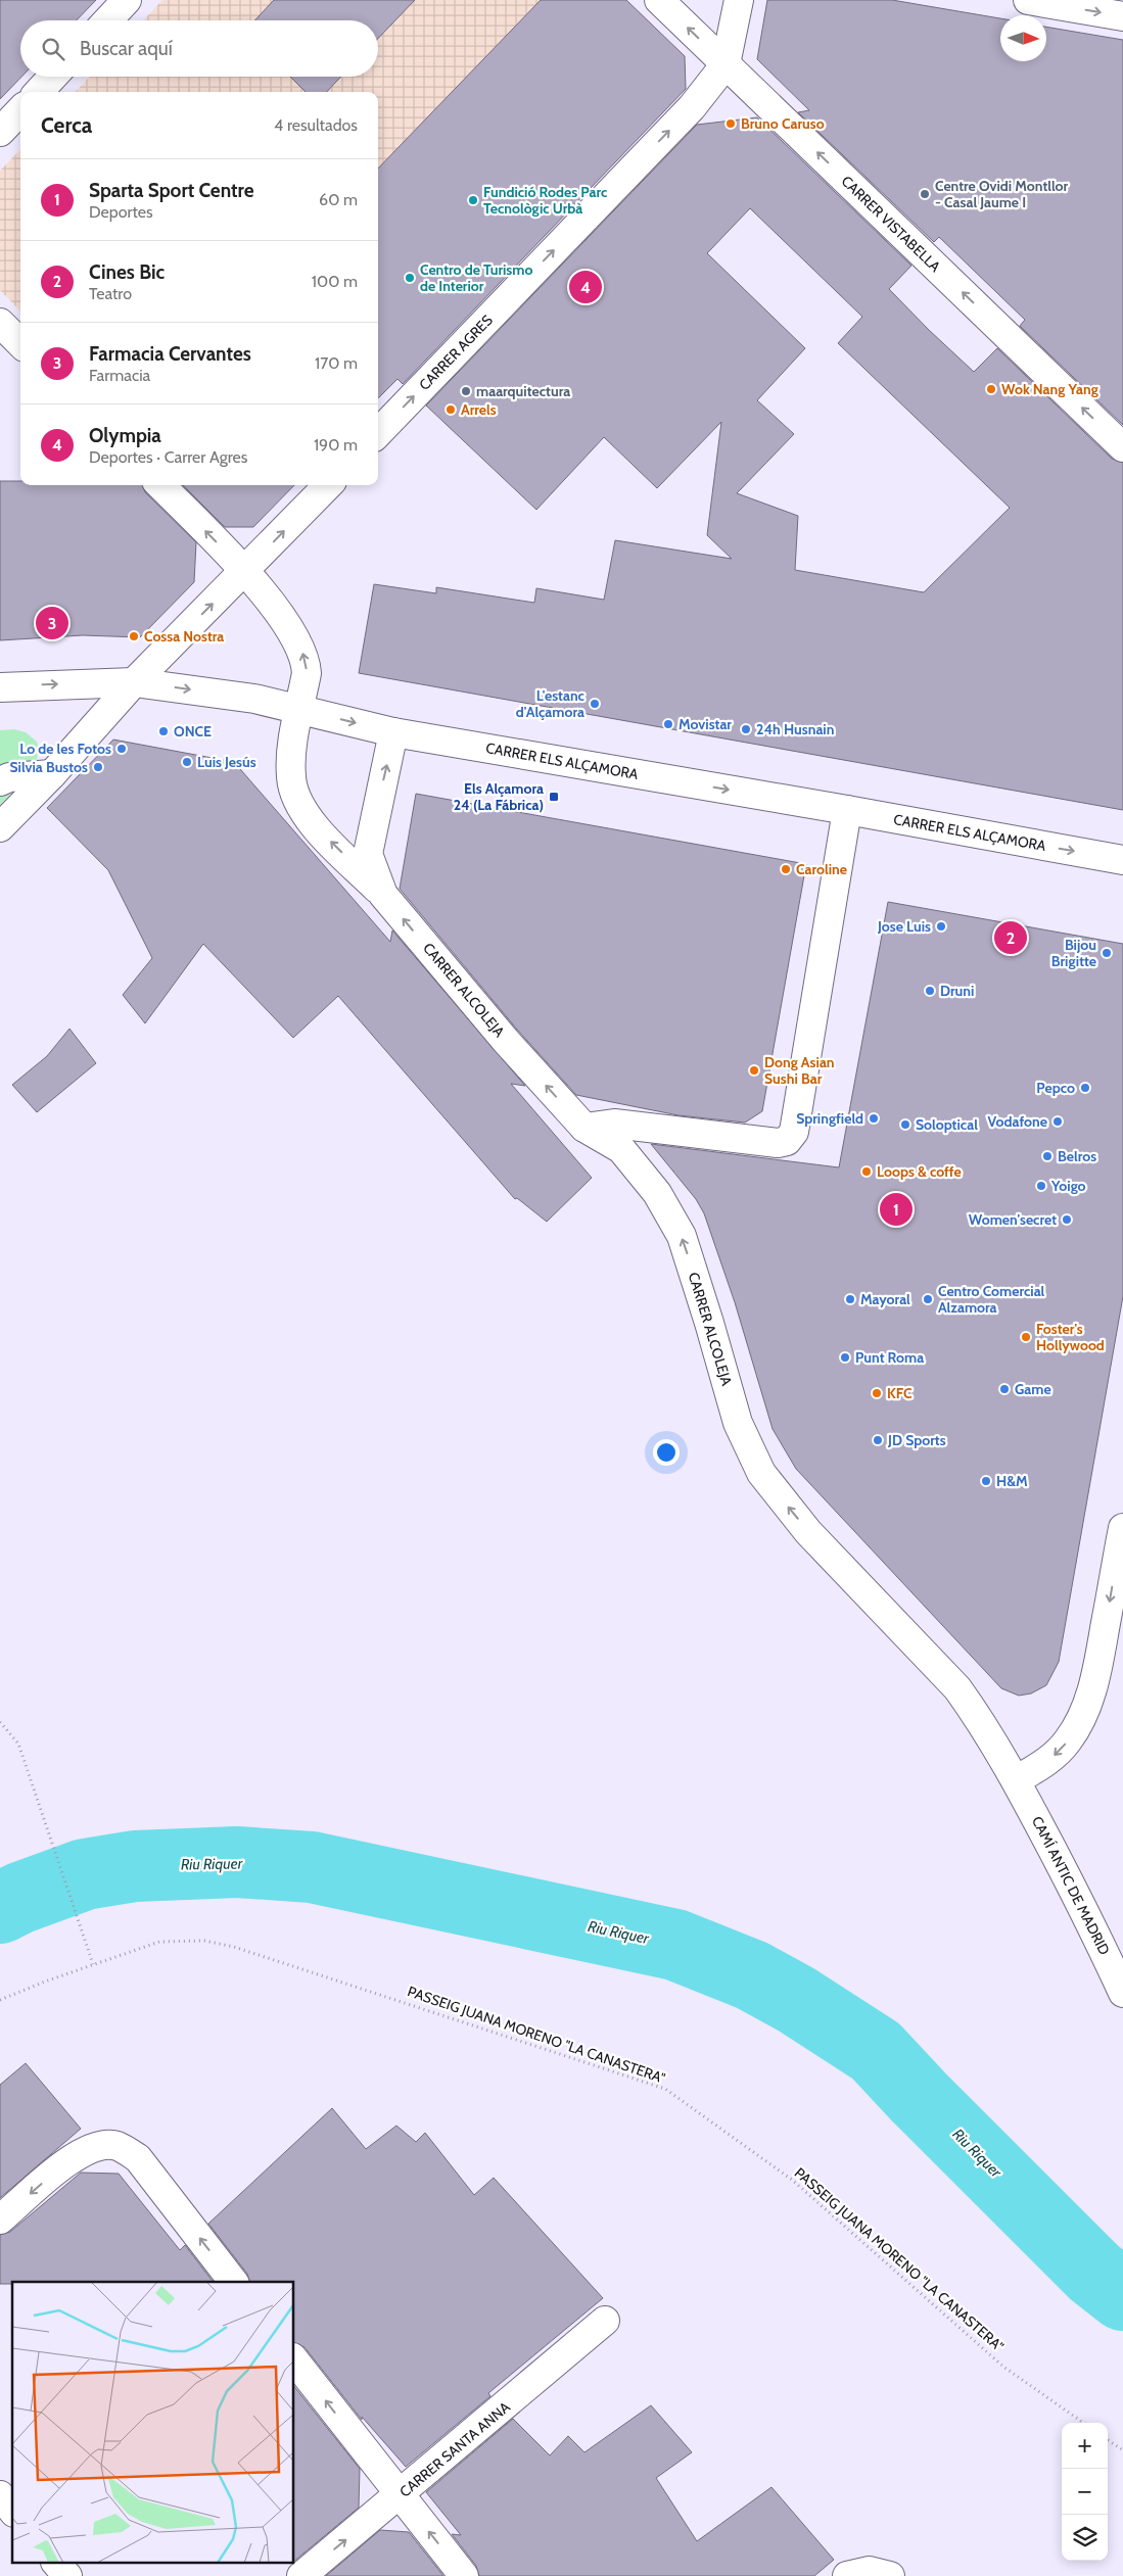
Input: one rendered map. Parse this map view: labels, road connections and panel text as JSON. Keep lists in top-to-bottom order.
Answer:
{
  "streets": {
    "street": [
      "CARRER VISTABELLA",
      "CARRER AGRES",
      "CARRER ELS ALÇAMORA",
      "CARRER ALCOLEJA",
      "CAMÍ ANTIC DE MADRID",
      "CARRER SANTA ANNA"
    ],
    "path": ["PASSEIG JUANA MORENO \"LA CANASTERA\""]
  },
  "crossings": [
    ["CARRER VISTABELLA", "CARRER AGRES"],
    ["CARRER ELS ALÇAMORA", "CARRER ALCOLEJA"],
    ["CARRER ALCOLEJA", "CAMÍ ANTIC DE MADRID"]
  ],
  "one_way": [
    "CARRER VISTABELLA",
    "CARRER AGRES",
    "CARRER ELS ALÇAMORA",
    "CARRER ALCOLEJA"
  ],
  "water": ["Riu Riquer"],
  "places": {
    "other": [
      "Bruno Caruso",
      "Centre Ovidi Montllor - Casal Jaume I",
      "Fundició Rodes Parc Tecnològic Urbà",
      "Centro de Turismo de Interior",
      "Wok Nang Yang",
      "maarquitectura",
      "Arrels",
      "Cossa Nostra",
      "L'estanc d'Alçamora",
      "Movistar",
      "24h Husnain",
      "ONCE",
      "Lo de les Fotos",
      "Luis Jesús",
      "Silvia Bustos",
      "Caroline",
      "Jose Luis",
      "Bijou Brigitte",
      "Druni",
      "Dong Asian Sushi Bar",
      "Pepco",
      "Springfield",
      "Vodafone",
      "Soloptical",
      "Belros",
      "Loops & coffe",
      "Yoigo",
      "Women'secret",
      "Mayoral",
      "Centro Comercial Alzamora",
      "Foster's Hollywood",
      "Punt Roma",
      "Game",
      "KFC",
      "JD Sports",
      "H&M"
    ],
    "transit": ["Els Alçamora 24 (La Fábrica)"]
  },
  "north": "right",
  "page": {
    "search": "Buscar aquí",
    "heading": ["Cerca", "4 resultados"],
    "list": [
      {
        "mark": "1",
        "name": "Sparta Sport Centre",
        "note": "Deportes",
        "value": "60 m"
      },
      {
        "mark": "2",
        "name": "Cines Bic",
        "note": "Teatro",
        "value": "100 m"
      },
      {
        "mark": "3",
        "name": "Farmacia Cervantes",
        "note": "Farmacia",
        "value": "170 m"
      },
      {
        "mark": "4",
        "name": "Olympia",
        "note": "Deportes · Carrer Agres",
        "value": "190 m"
      }
    ],
    "pins": [
      "4",
      "3",
      "2",
      "1"
    ],
    "map_buttons": ["+", "−"]
  }
}
